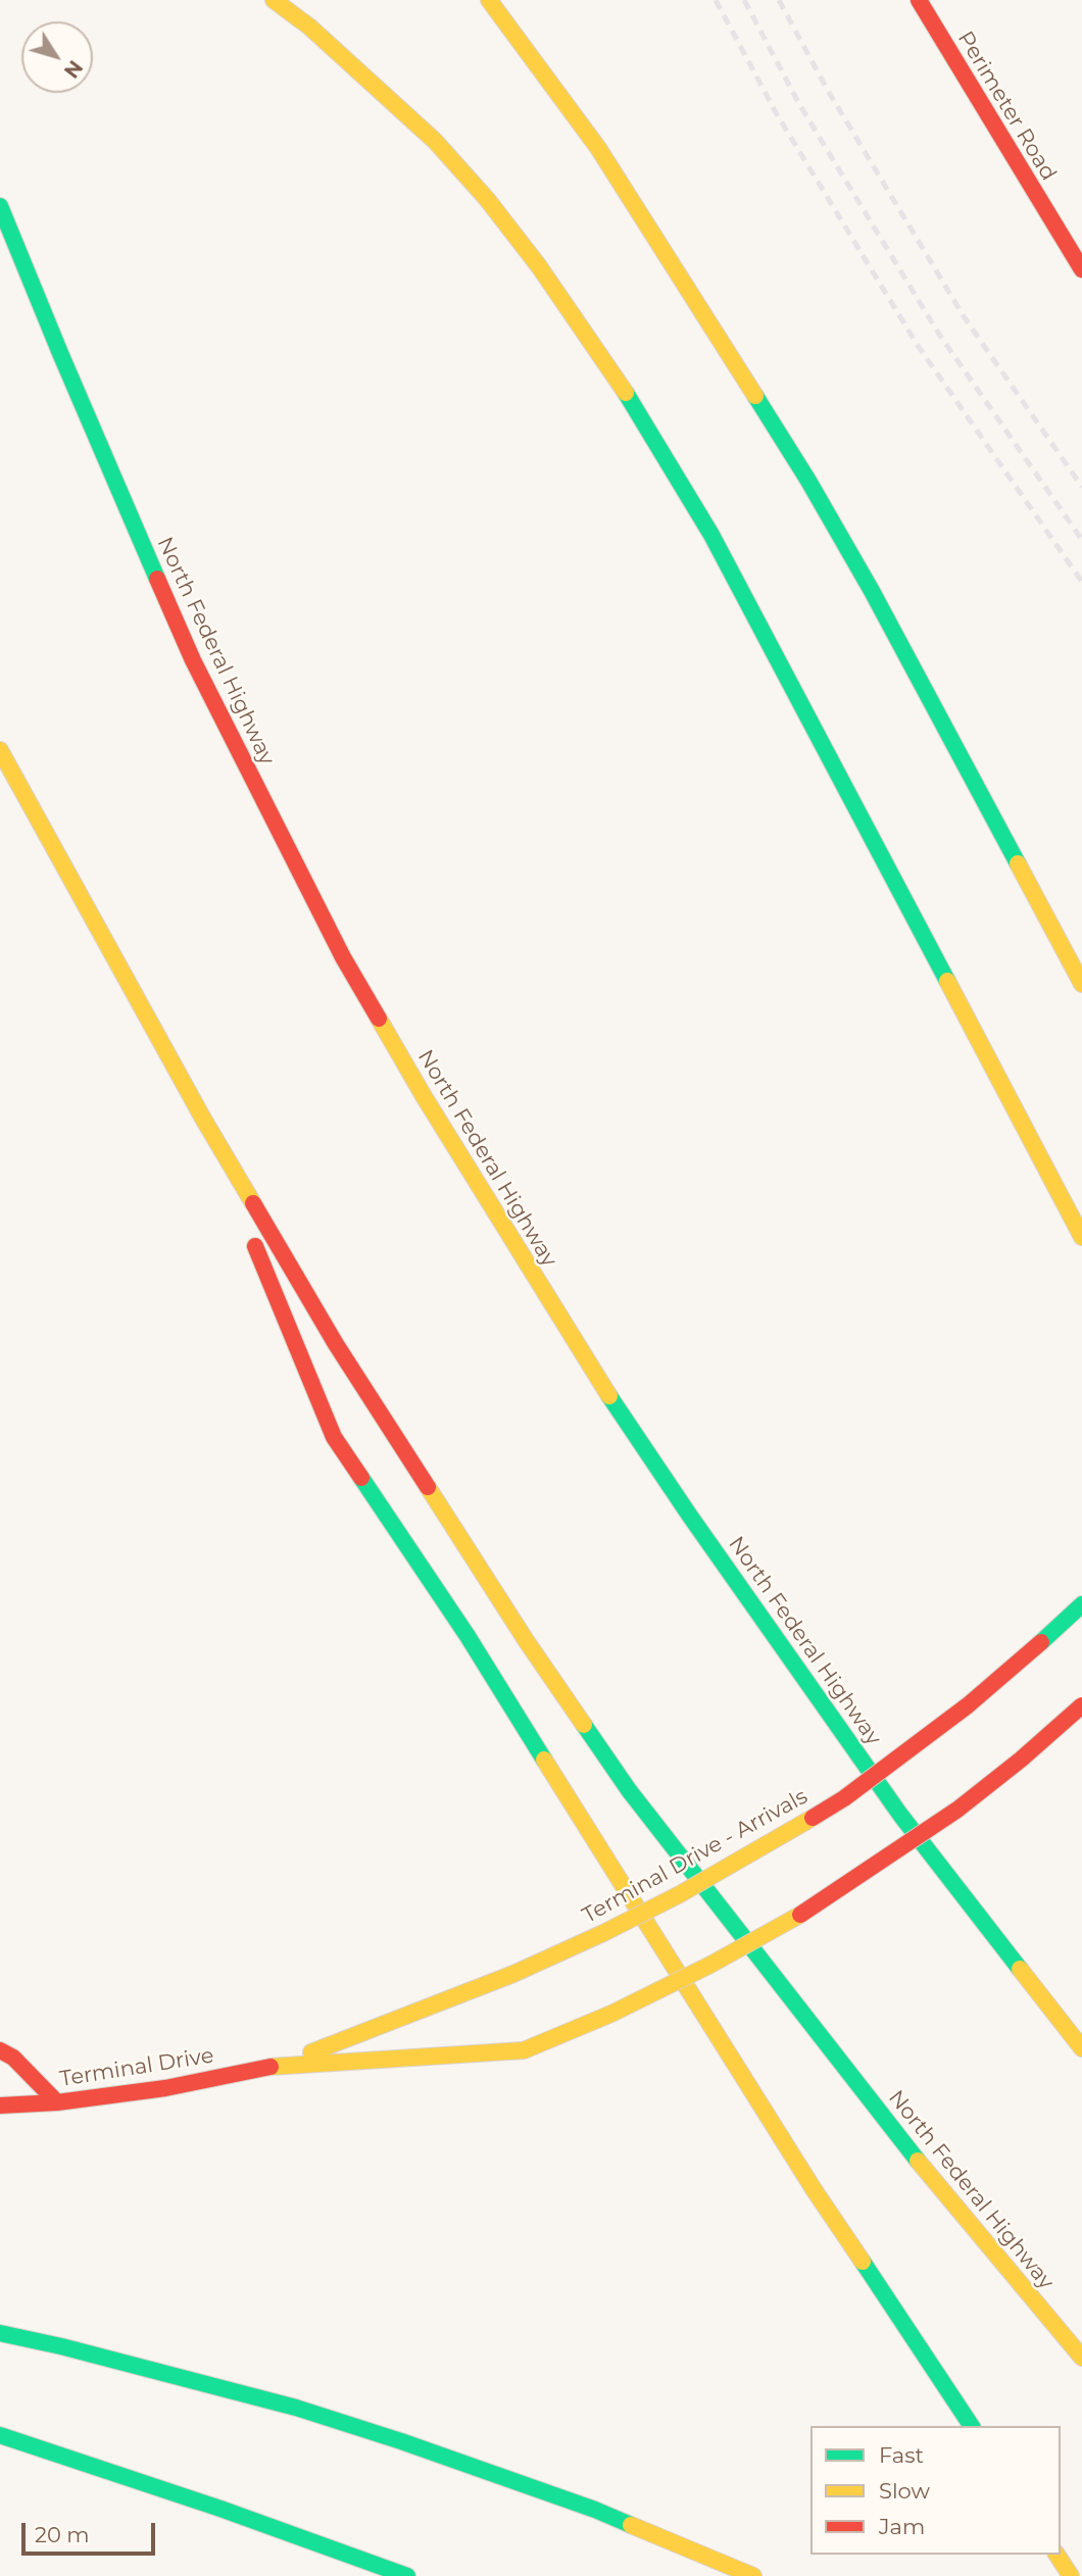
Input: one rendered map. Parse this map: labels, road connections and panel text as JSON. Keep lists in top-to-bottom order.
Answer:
{
  "streets": {
    "main road": [
      "Perimeter Road",
      "North Federal Highway",
      "Terminal Drive - Arrivals",
      "Terminal Drive"
    ]
  },
  "crossings": [
    ["Terminal Drive - Arrivals", "Terminal Drive"]
  ],
  "legend": ["Fast", "Slow", "Jam"],
  "scale_bar": "20 m",
  "north": "bottom right"
}
